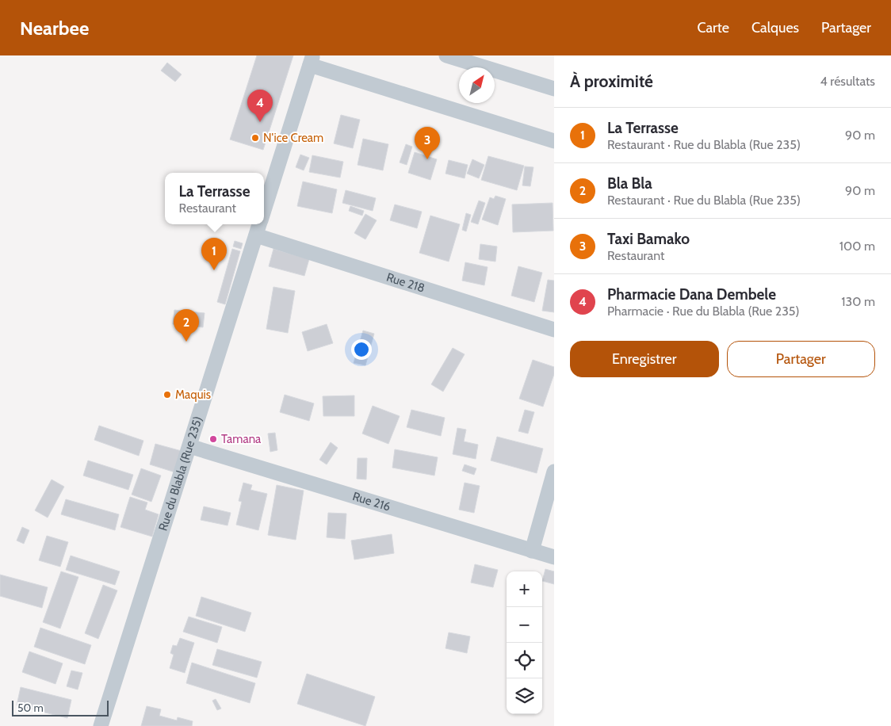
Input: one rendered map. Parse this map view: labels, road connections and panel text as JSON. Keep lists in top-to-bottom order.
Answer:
{
  "streets": {
    "street": ["Rue 218", "Rue du Blabla (Rue 235)", "Rue 216"]
  },
  "crossings": [
    ["Rue 218", "Rue du Blabla (Rue 235)"],
    ["Rue du Blabla (Rue 235)", "Rue 216"]
  ],
  "places": ["N'ice Cream", "Maquis", "Tamana"],
  "scale_bar": "50 m",
  "north": "top right",
  "page": {
    "header": "Nearbee",
    "nav": ["Carte", "Calques", "Partager"],
    "heading": ["À proximité", "4 résultats"],
    "pins": [
      "4",
      "3",
      "1",
      "2"
    ],
    "list": [
      {
        "mark": "1",
        "name": "La Terrasse",
        "note": "Restaurant · Rue du Blabla (Rue 235)",
        "value": "90 m"
      },
      {
        "mark": "2",
        "name": "Bla Bla",
        "note": "Restaurant · Rue du Blabla (Rue 235)",
        "value": "90 m"
      },
      {
        "mark": "3",
        "name": "Taxi Bamako",
        "note": "Restaurant",
        "value": "100 m"
      },
      {
        "mark": "4",
        "name": "Pharmacie Dana Dembele",
        "note": "Pharmacie · Rue du Blabla (Rue 235)",
        "value": "130 m"
      }
    ],
    "popup": ["La Terrasse", "Restaurant"],
    "buttons": ["Enregistrer", "Partager"],
    "map_buttons": ["+", "−"],
    "scale": "50 m"
  }
}
